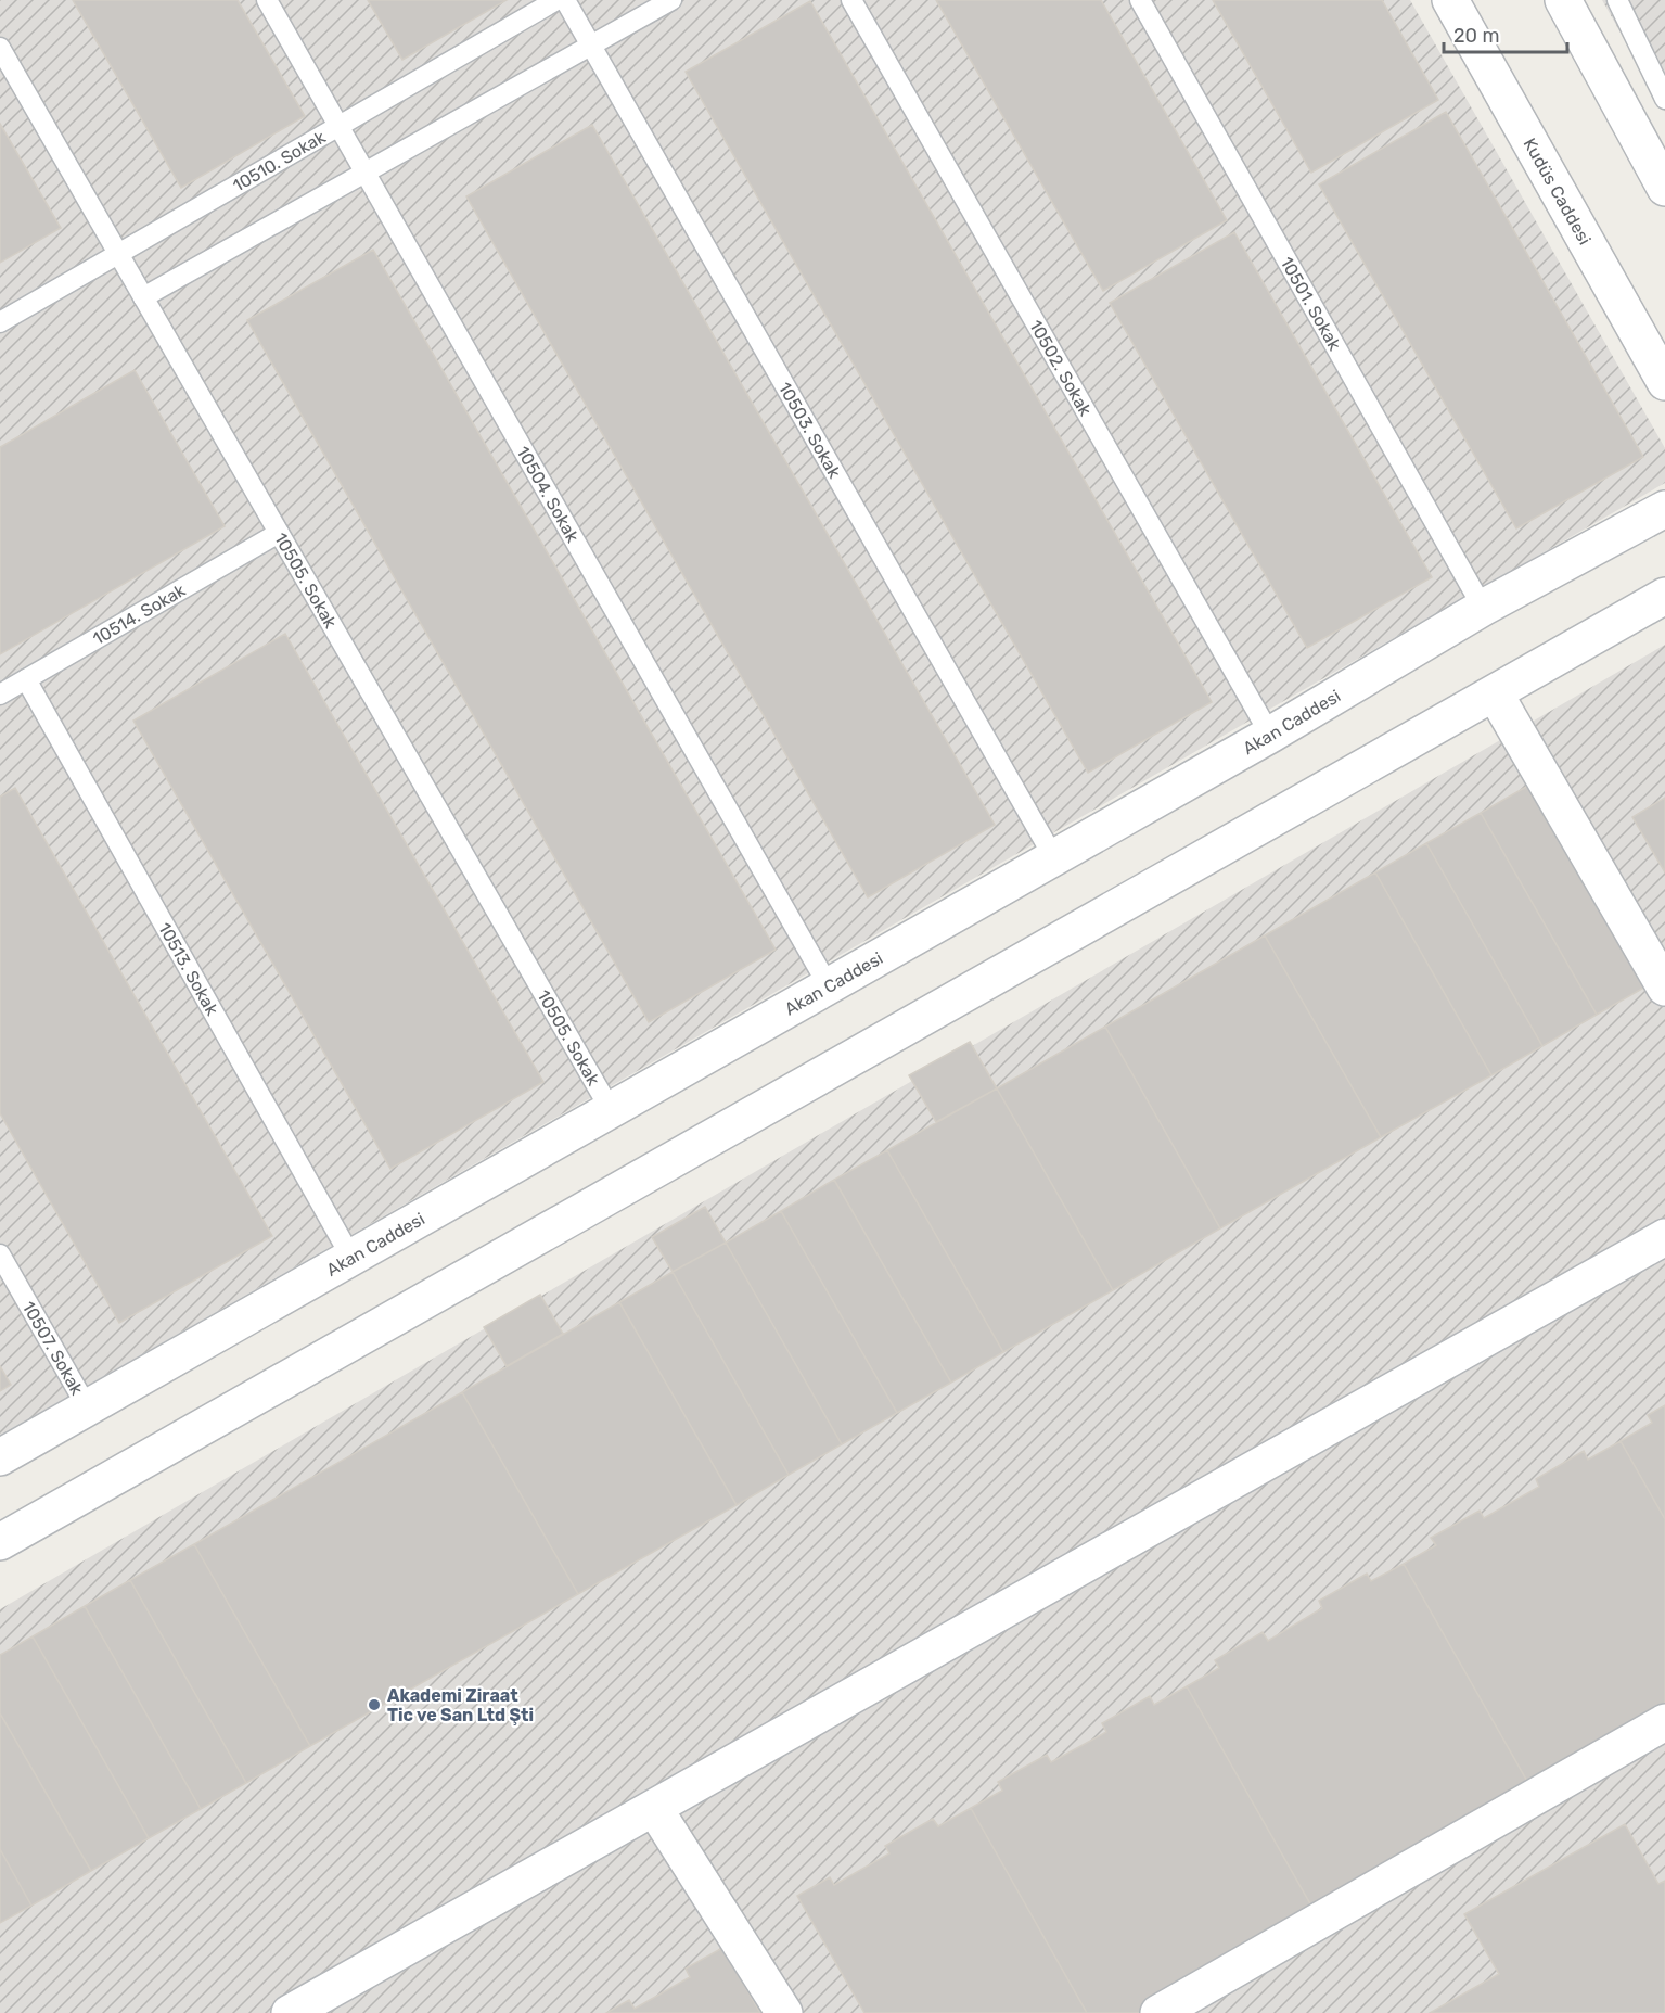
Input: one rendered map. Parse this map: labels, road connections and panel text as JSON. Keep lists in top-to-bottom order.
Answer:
{
  "streets": {
    "street": ["Kudüs Caddesi", "Akan Caddesi"],
    "lane": [
      "10510. Sokak",
      "10501. Sokak",
      "10502. Sokak",
      "10503. Sokak",
      "10504. Sokak",
      "10505. Sokak",
      "10514. Sokak",
      "10513. Sokak",
      "10507. Sokak"
    ]
  },
  "crossings": [
    ["10510. Sokak", "10504. Sokak"],
    ["10510. Sokak", "10505. Sokak"],
    ["10501. Sokak", "Akan Caddesi"],
    ["10502. Sokak", "Akan Caddesi"],
    ["10503. Sokak", "Akan Caddesi"],
    ["10504. Sokak", "Akan Caddesi"],
    ["10505. Sokak", "10514. Sokak"],
    ["10505. Sokak", "Akan Caddesi"],
    ["10514. Sokak", "10513. Sokak"],
    ["Akan Caddesi", "10513. Sokak"],
    ["Akan Caddesi", "10507. Sokak"]
  ],
  "places": ["Akademi Ziraat Tic ve San Ltd Şti"],
  "scale_bar": "20 m"
}
